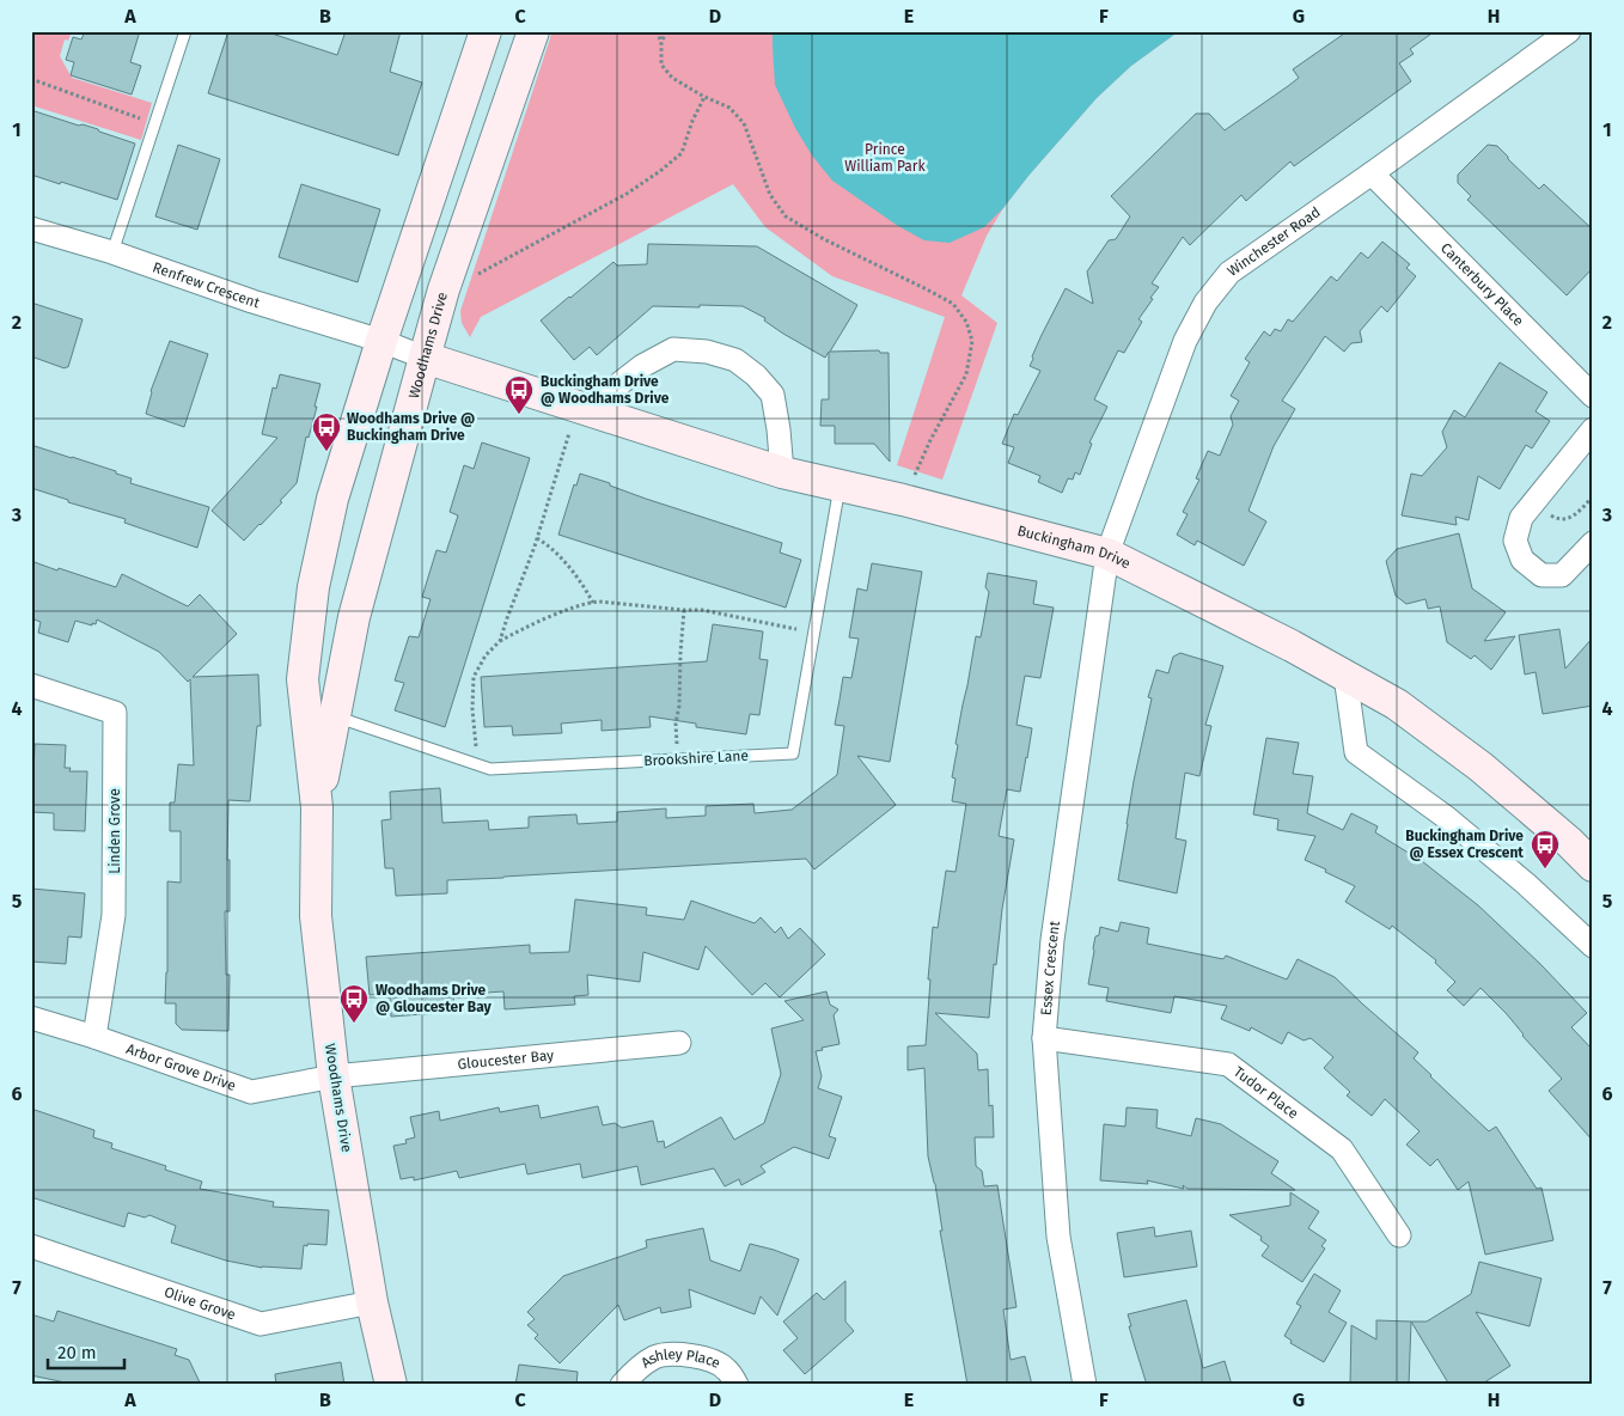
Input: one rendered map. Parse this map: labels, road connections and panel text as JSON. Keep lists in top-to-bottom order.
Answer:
{
  "streets": {
    "street": [
      "Winchester Road",
      "Renfrew Crescent",
      "Canterbury Place",
      "Woodhams Drive",
      "Buckingham Drive",
      "Linden Grove",
      "Essex Crescent",
      "Gloucester Bay",
      "Arbor Grove Drive",
      "Tudor Place",
      "Olive Grove",
      "Ashley Place"
    ],
    "lane": ["Brookshire Lane"]
  },
  "crossings": [
    ["Winchester Road", "Canterbury Place"],
    ["Winchester Road", "Buckingham Drive"],
    ["Winchester Road", "Essex Crescent"],
    ["Renfrew Crescent", "Woodhams Drive"],
    ["Renfrew Crescent", "Buckingham Drive"],
    ["Woodhams Drive", "Buckingham Drive"],
    ["Woodhams Drive", "Brookshire Lane"],
    ["Woodhams Drive", "Gloucester Bay"],
    ["Woodhams Drive", "Arbor Grove Drive"],
    ["Woodhams Drive", "Olive Grove"],
    ["Buckingham Drive", "Brookshire Lane"],
    ["Buckingham Drive", "Essex Crescent"],
    ["Linden Grove", "Arbor Grove Drive"],
    ["Essex Crescent", "Tudor Place"],
    ["Gloucester Bay", "Arbor Grove Drive"]
  ],
  "parks": ["Prince William Park"],
  "places": {
    "bus stop": [
      "Buckingham Drive @ Woodhams Drive",
      "Woodhams Drive @ Buckingham Drive",
      "Buckingham Drive @ Essex Crescent",
      "Woodhams Drive @ Gloucester Bay"
    ]
  },
  "scale_bar": "20 m",
  "grid": {
    "columns": [
      "A",
      "B",
      "C",
      "D",
      "E",
      "F",
      "G",
      "H"
    ],
    "rows": [
      "1",
      "2",
      "3",
      "4",
      "5",
      "6",
      "7"
    ]
  }
}
